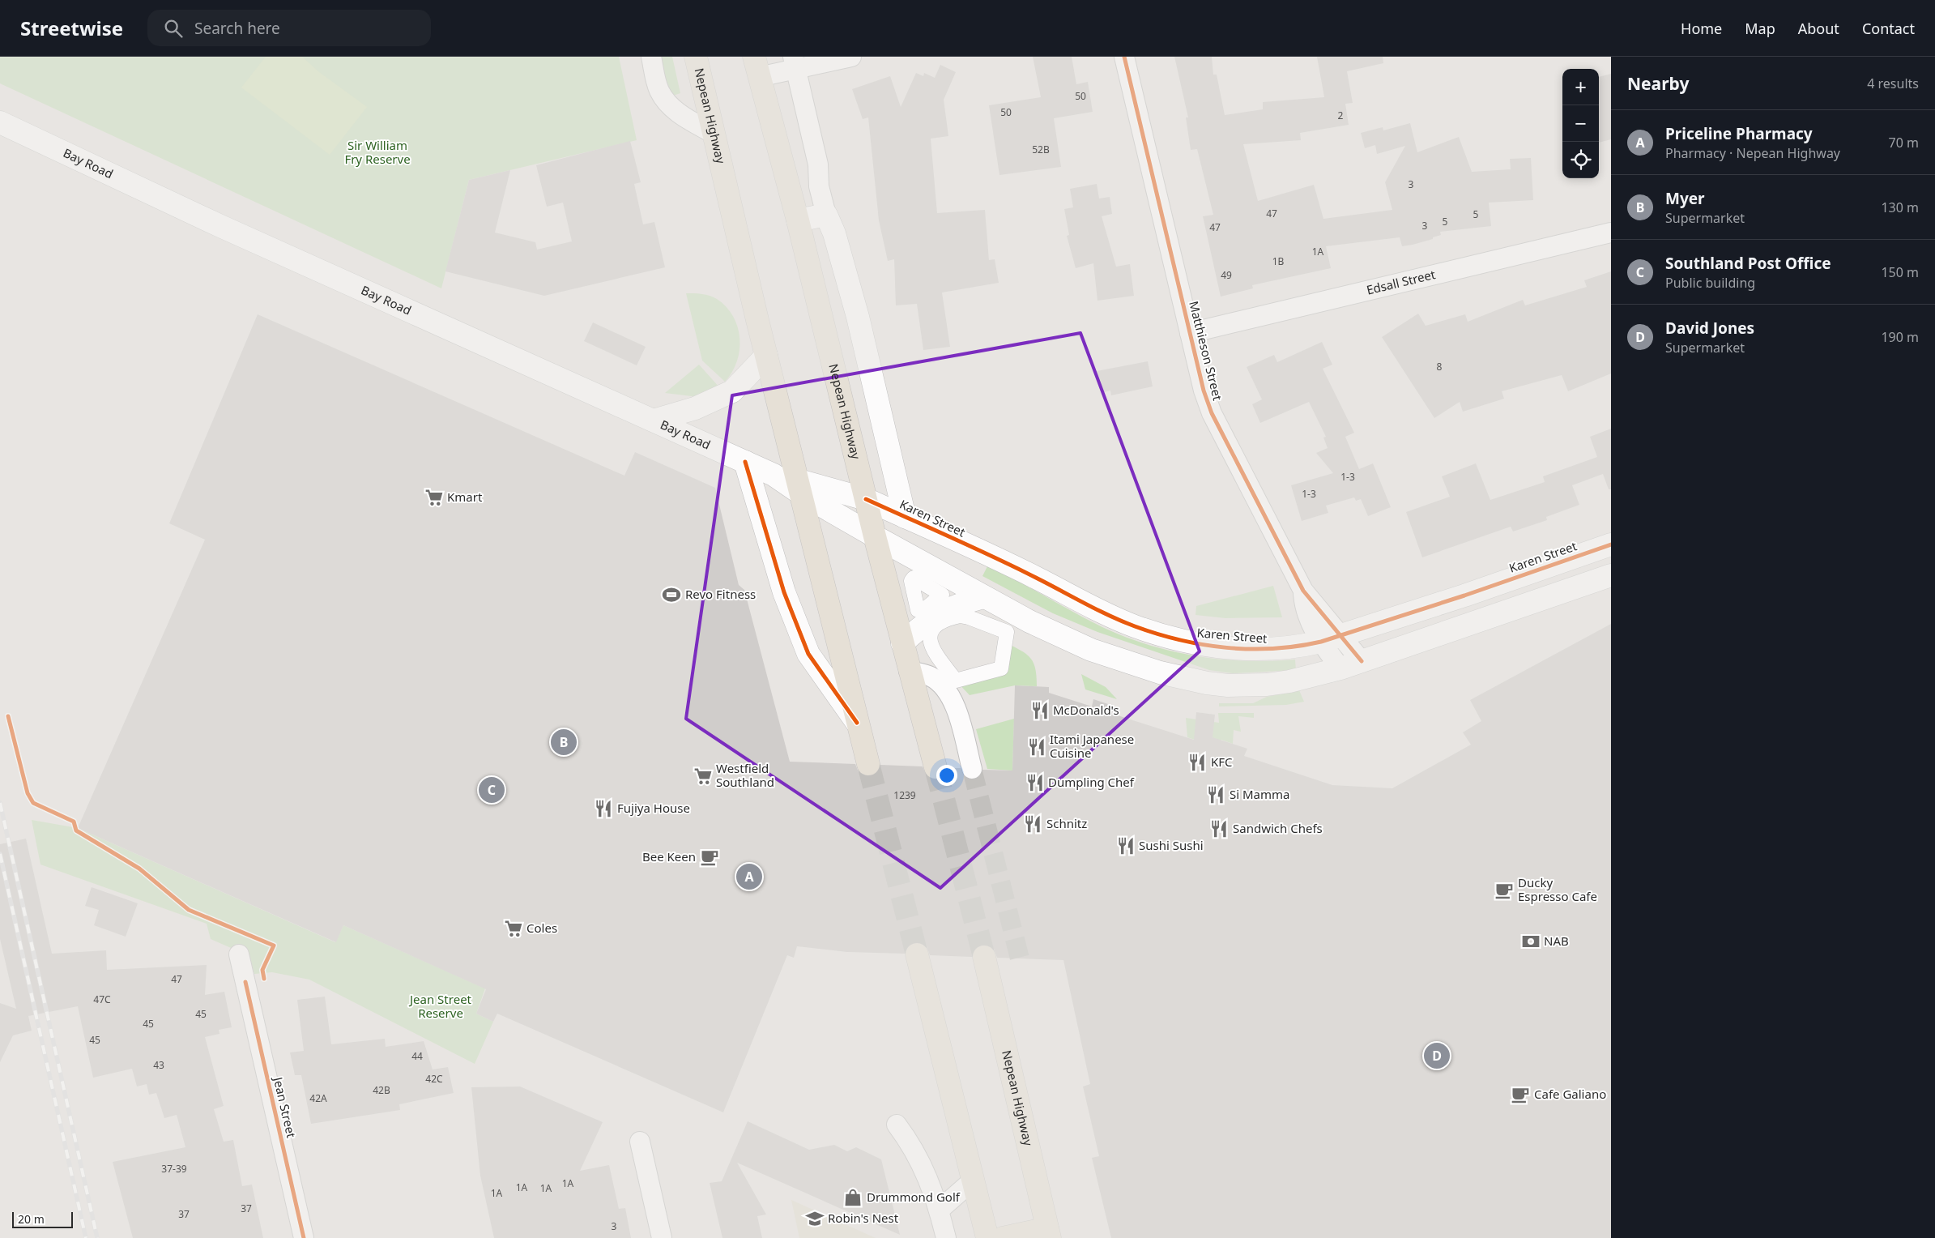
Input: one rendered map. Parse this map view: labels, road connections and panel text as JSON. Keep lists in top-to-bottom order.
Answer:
{
  "streets": {
    "highway": ["Nepean Highway"],
    "street": [
      "Bay Road",
      "Edsall Street",
      "Matthieson Street",
      "Karen Street",
      "Jean Street"
    ]
  },
  "crossings": [
    ["Nepean Highway", "Bay Road"],
    ["Nepean Highway", "Karen Street"],
    ["Bay Road", "Karen Street"],
    ["Edsall Street", "Matthieson Street"],
    ["Matthieson Street", "Karen Street"]
  ],
  "parks": ["Sir William Fry Reserve", "Jean Street Reserve"],
  "places": {
    "supermarket": ["Kmart", "Westfield Southland", "Coles"],
    "sports": ["Revo Fitness"],
    "restaurant": [
      "McDonald's",
      "Itami Japanese Cuisine",
      "KFC",
      "Dumpling Chef",
      "Si Mamma",
      "Fujiya House",
      "Schnitz",
      "Sandwich Chefs",
      "Sushi Sushi"
    ],
    "cafe": ["Bee Keen", "Ducky Espresso Cafe", "Cafe Galiano"],
    "bank": ["NAB"],
    "shop": ["Drummond Golf"],
    "school or university": ["Robin's Nest"]
  },
  "house_numbers": [
    "50",
    "50",
    "2",
    "52B",
    "3",
    "47",
    "5",
    "5",
    "3",
    "47",
    "1A",
    "1B",
    "49",
    "8",
    "1-3",
    "1-3",
    "1239",
    "47",
    "47C",
    "45",
    "45",
    "45",
    "44",
    "43",
    "42C",
    "42B",
    "42A",
    "37-39",
    "1A",
    "1A",
    "1A",
    "1A",
    "37",
    "37",
    "3"
  ],
  "scale_bar": "20 m",
  "page": {
    "header": "Streetwise",
    "search": "Search here",
    "nav": [
      "Home",
      "Map",
      "About",
      "Contact"
    ],
    "heading": ["Nearby", "4 results"],
    "map_buttons": ["+", "−"],
    "list": [
      {
        "mark": "A",
        "name": "Priceline Pharmacy",
        "note": "Pharmacy · Nepean Highway",
        "value": "70 m"
      },
      {
        "mark": "B",
        "name": "Myer",
        "note": "Supermarket",
        "value": "130 m"
      },
      {
        "mark": "C",
        "name": "Southland Post Office",
        "note": "Public building",
        "value": "150 m"
      },
      {
        "mark": "D",
        "name": "David Jones",
        "note": "Supermarket",
        "value": "190 m"
      }
    ],
    "pins": [
      "B",
      "C",
      "A",
      "D"
    ],
    "scale": "20 m"
  }
}
